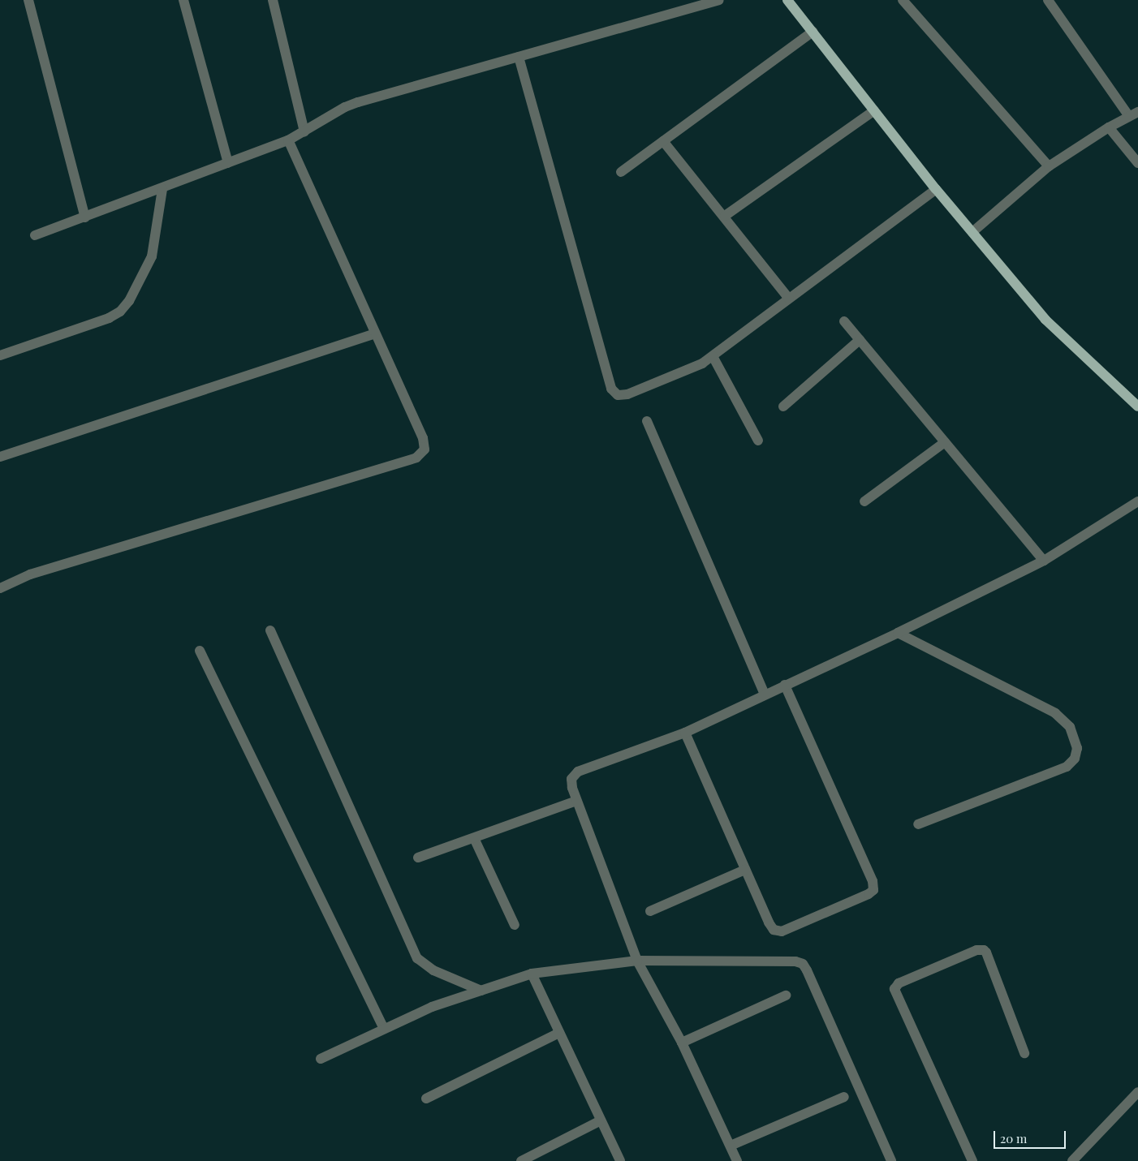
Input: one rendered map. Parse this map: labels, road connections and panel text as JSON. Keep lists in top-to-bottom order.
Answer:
{
  "scale_bar": "20 m"
}
